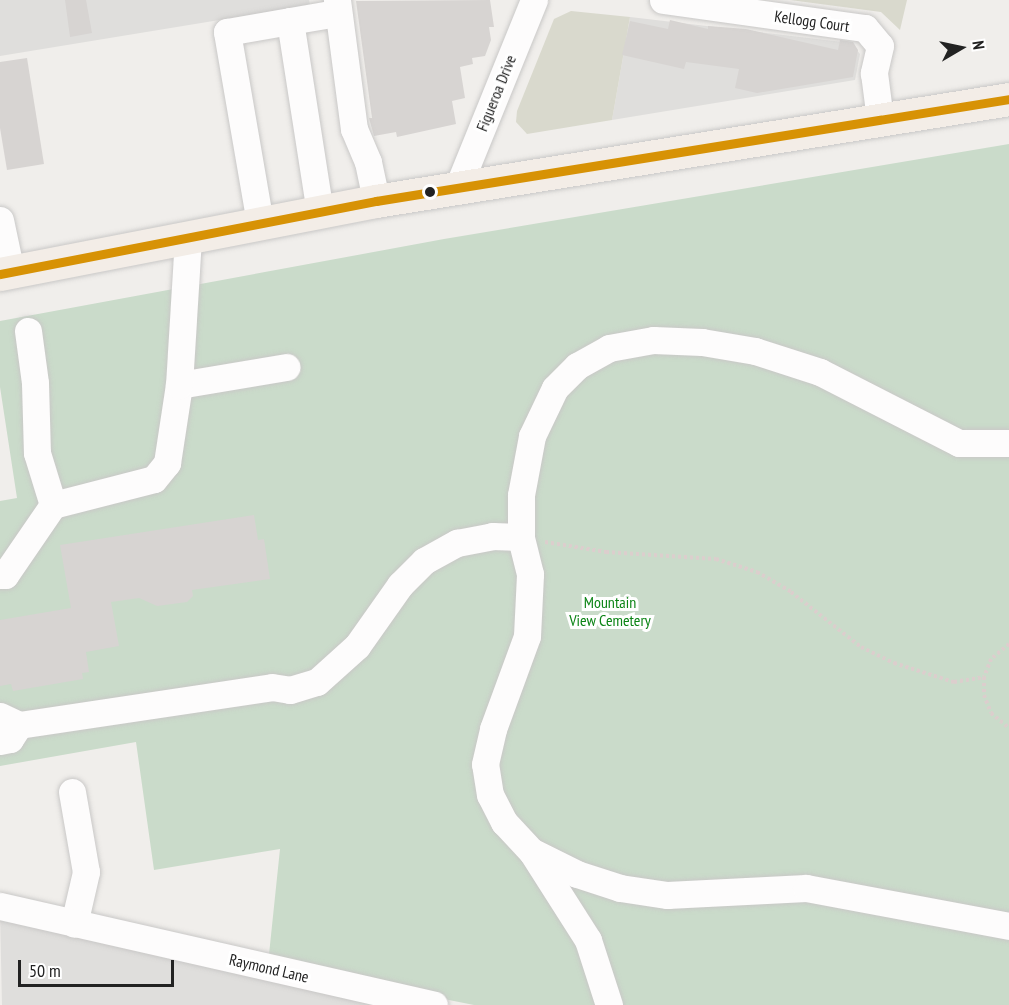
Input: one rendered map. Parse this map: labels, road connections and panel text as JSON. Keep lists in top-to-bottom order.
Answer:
{
  "streets": {
    "street": ["Kellogg Court", "Figueroa Drive", "Raymond Lane"]
  },
  "parks": ["Mountain View Cemetery"],
  "scale_bar": "50 m",
  "north": "right"
}
